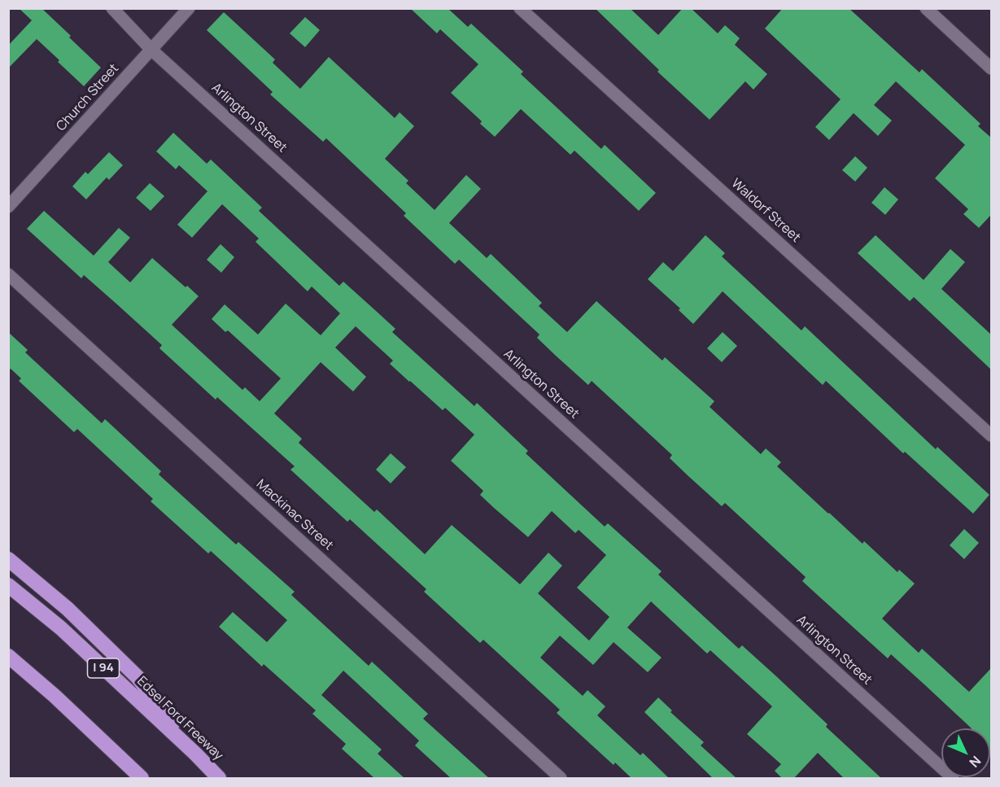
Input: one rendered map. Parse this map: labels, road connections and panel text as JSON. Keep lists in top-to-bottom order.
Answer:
{
  "streets": {
    "highway": ["I 94", "Edsel Ford Freeway"],
    "street": [
      "Church Street",
      "Arlington Street",
      "Waldorf Street",
      "Mackinac Street"
    ]
  },
  "crossings": [
    ["Church Street", "Arlington Street"]
  ],
  "north": "bottom right"
}
